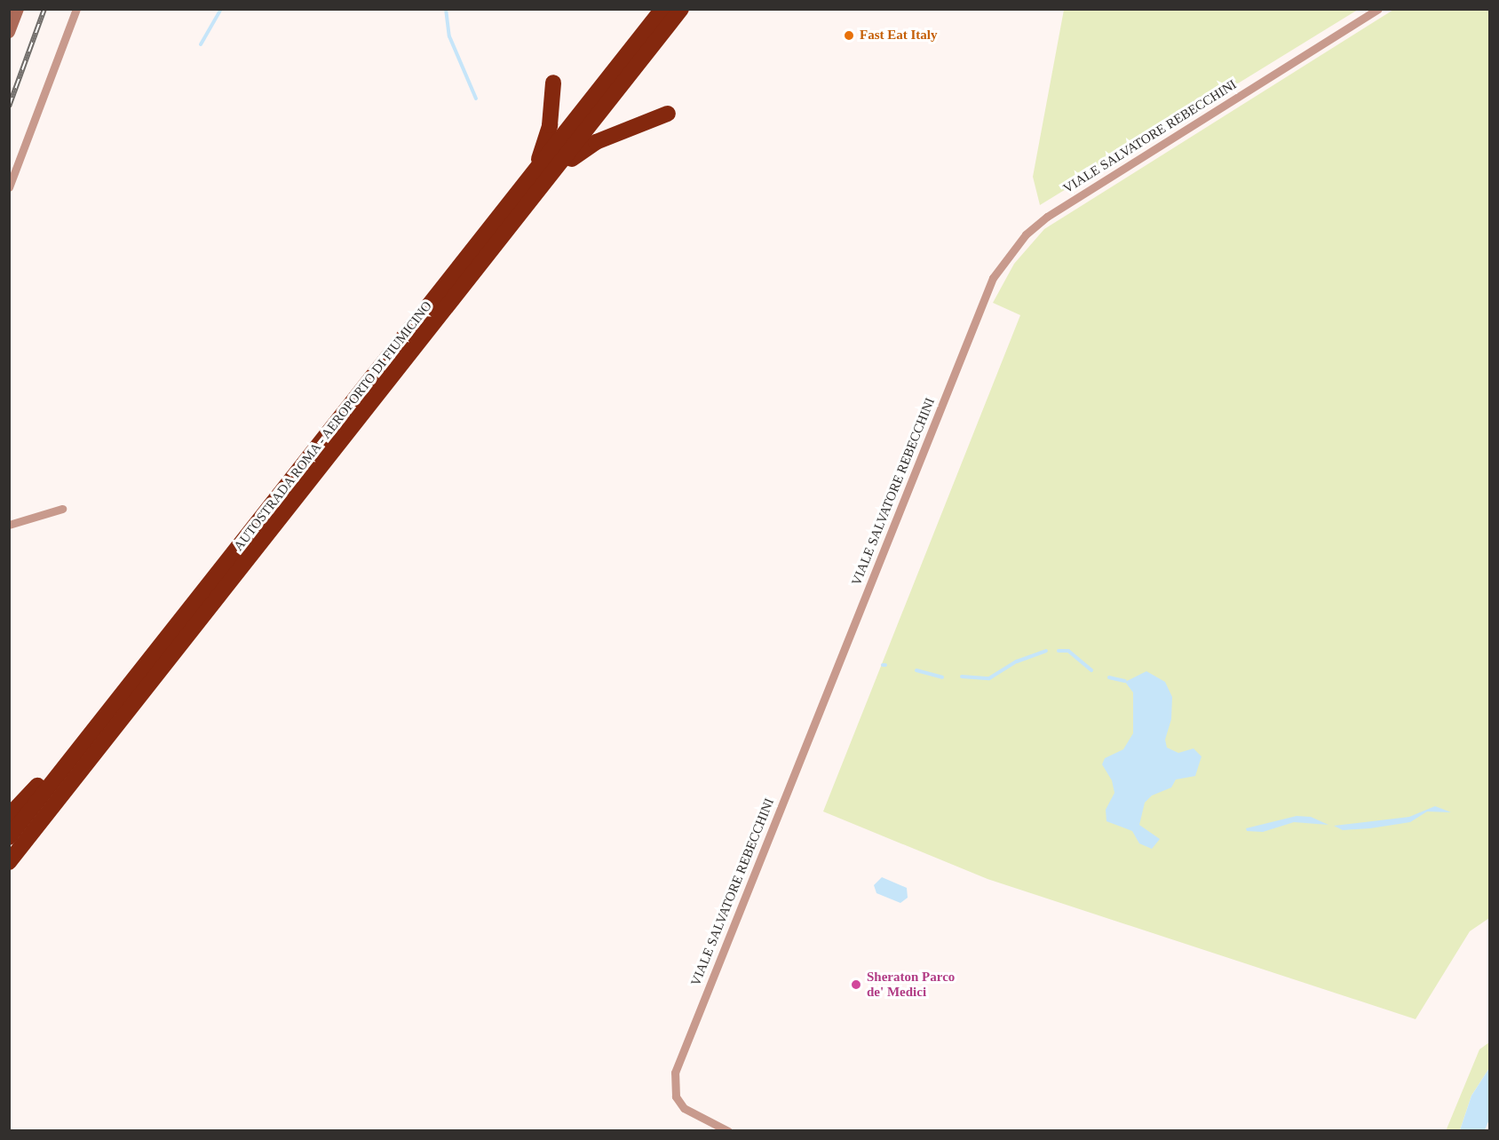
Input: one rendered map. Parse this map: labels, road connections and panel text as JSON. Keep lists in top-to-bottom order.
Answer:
{
  "streets": {
    "highway": ["AUTOSTRADA ROMA - AEROPORTO DI FIUMICINO"],
    "street": ["VIALE SALVATORE REBECCHINI"]
  },
  "places": ["Fast Eat Italy", "Sheraton Parco de' Medici"]
}
